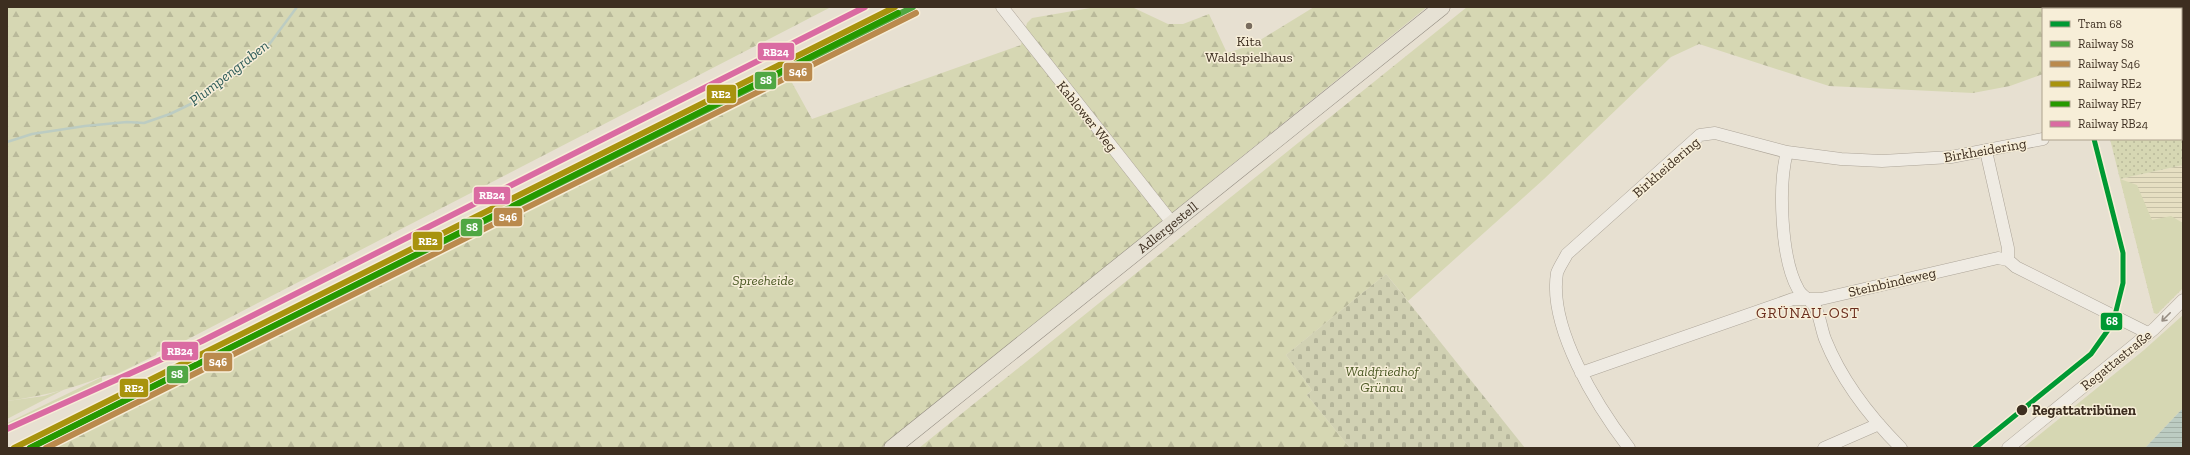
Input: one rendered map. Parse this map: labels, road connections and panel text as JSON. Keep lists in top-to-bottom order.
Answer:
{
  "streets": {
    "main road": ["Adlergestell"],
    "street": [
      "Kablower Weg",
      "Birkheidering",
      "Steinbindeweg",
      "Regattastraße"
    ]
  },
  "crossings": [
    ["Kablower Weg", "Adlergestell"],
    ["Birkheidering", "Steinbindeweg"]
  ],
  "districts": ["GRÜNAU-OST"],
  "water": ["Plumpengraben"],
  "parks": ["Spreeheide", "Waldfriedhof Grünau"],
  "places": ["Kita Waldspielhaus", "Regattatribünen"],
  "lines": [
    "rail line S8",
    "rail line RE2",
    "rail line RB24",
    "rail line S46",
    "rail line RE7",
    "tram line 68"
  ],
  "legend": [
    "Tram 68",
    "Railway S8",
    "Railway S46",
    "Railway RE2",
    "Railway RE7",
    "Railway RB24"
  ]
}
